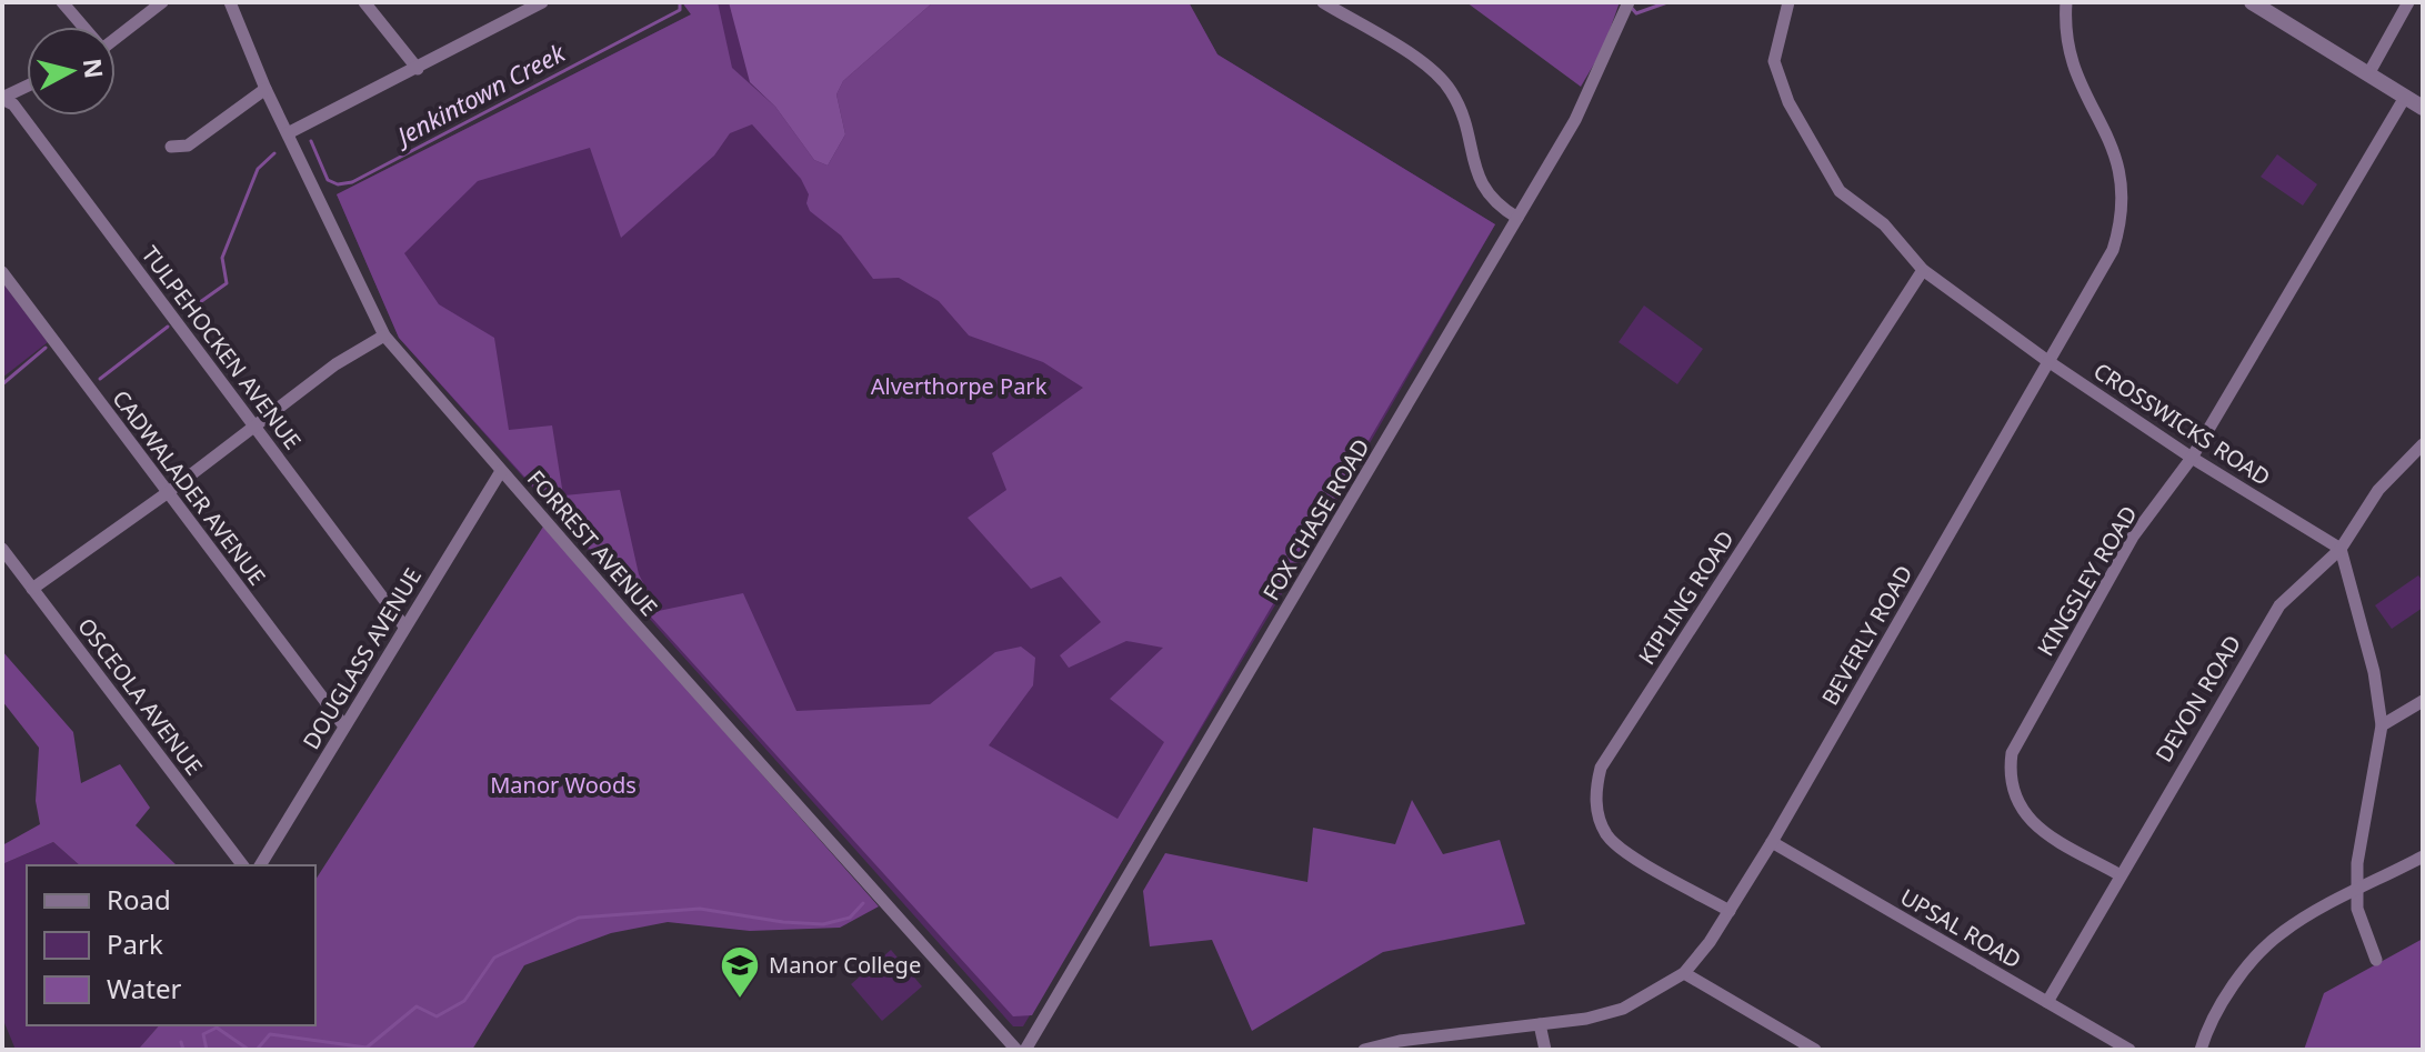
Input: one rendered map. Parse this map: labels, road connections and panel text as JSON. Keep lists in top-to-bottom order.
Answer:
{
  "streets": {
    "street": [
      "TULPEHOCKEN AVENUE",
      "CROSSWICKS ROAD",
      "CADWALADER AVENUE",
      "FOX CHASE ROAD",
      "FORREST AVENUE",
      "KINGSLEY ROAD",
      "KIPLING ROAD",
      "BEVERLY ROAD",
      "DOUGLASS AVENUE",
      "OSCEOLA AVENUE",
      "DEVON ROAD",
      "UPSAL ROAD"
    ]
  },
  "crossings": [
    ["TULPEHOCKEN AVENUE", "DOUGLASS AVENUE"],
    ["CROSSWICKS ROAD", "KINGSLEY ROAD"],
    ["CROSSWICKS ROAD", "KIPLING ROAD"],
    ["CROSSWICKS ROAD", "BEVERLY ROAD"],
    ["CROSSWICKS ROAD", "DEVON ROAD"],
    ["CADWALADER AVENUE", "DOUGLASS AVENUE"],
    ["FORREST AVENUE", "DOUGLASS AVENUE"],
    ["KINGSLEY ROAD", "DEVON ROAD"],
    ["KIPLING ROAD", "BEVERLY ROAD"],
    ["BEVERLY ROAD", "UPSAL ROAD"],
    ["DEVON ROAD", "UPSAL ROAD"]
  ],
  "water": ["Jenkintown Creek"],
  "parks": ["Alverthorpe Park", "Manor Woods"],
  "places": {
    "school or university": ["Manor College"]
  },
  "legend": ["Road", "Park", "Water"],
  "north": "right"
}
